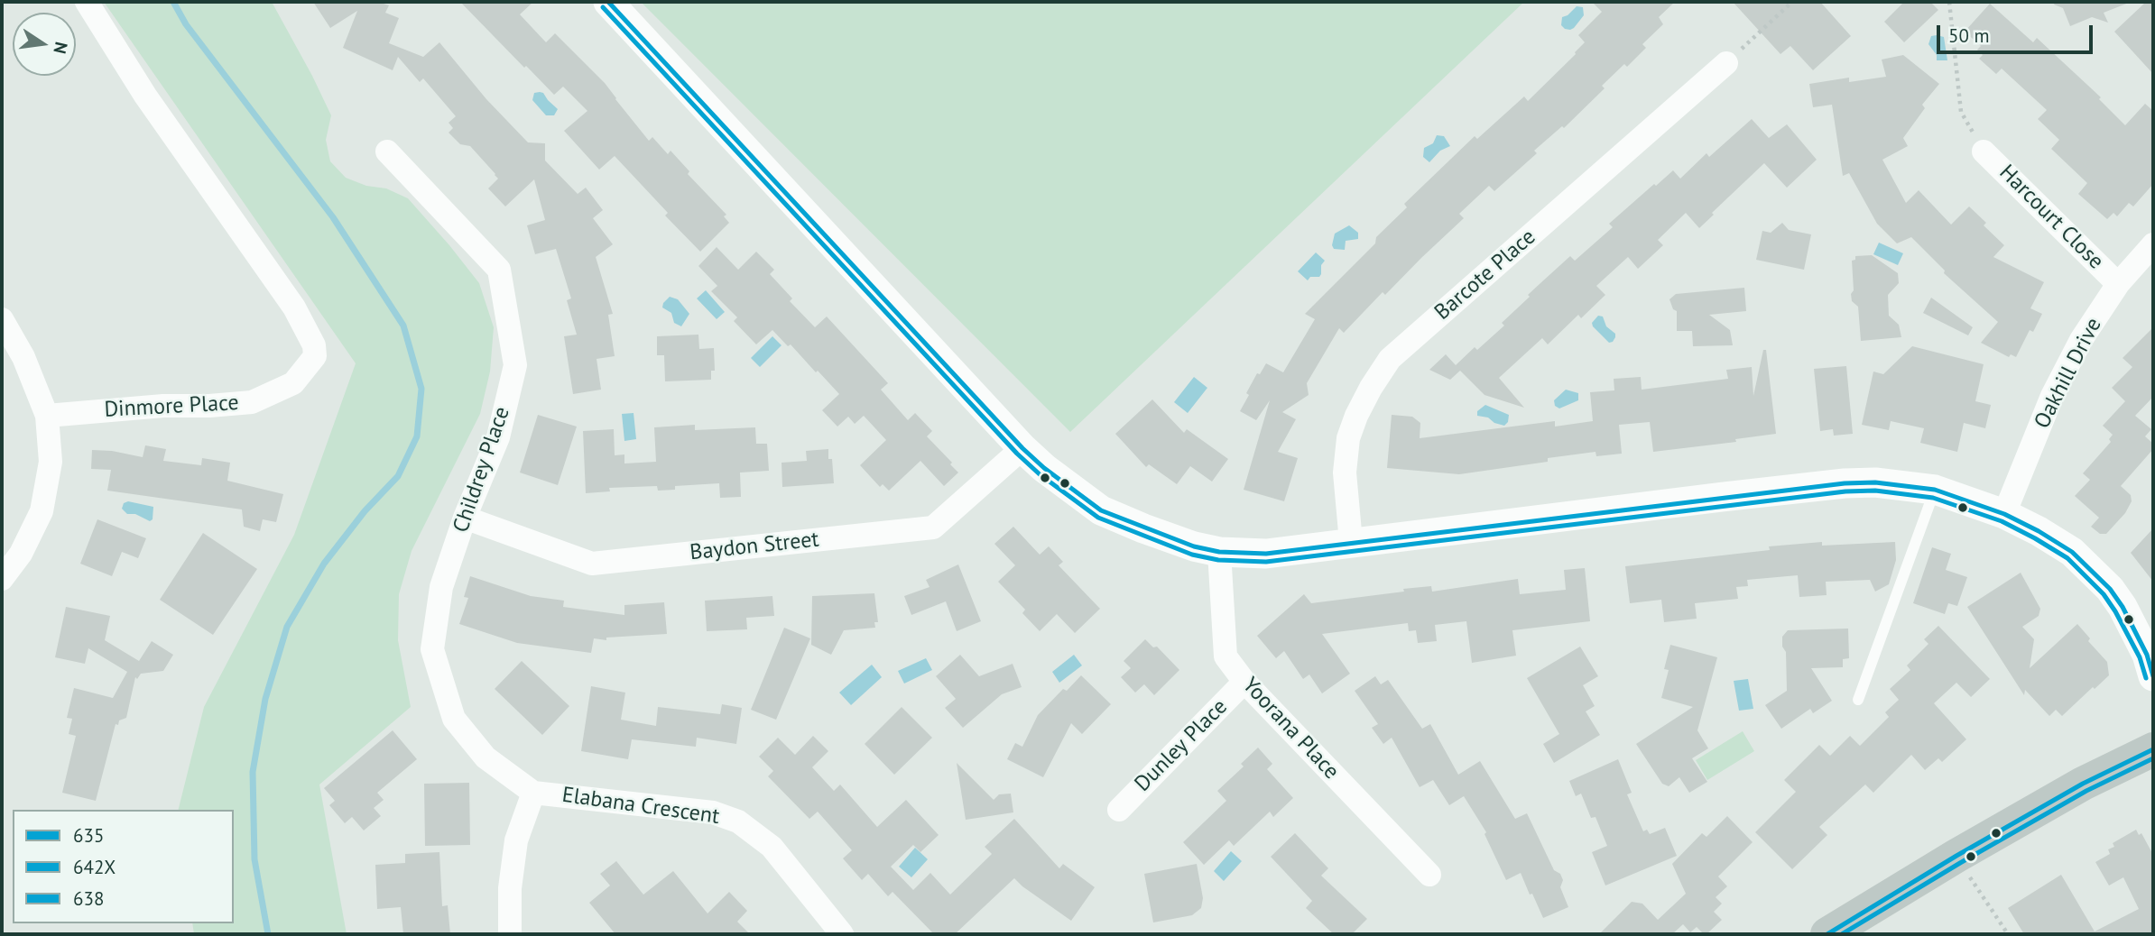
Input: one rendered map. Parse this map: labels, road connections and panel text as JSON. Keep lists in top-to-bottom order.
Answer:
{
  "streets": {
    "street": [
      "Harcourt Close",
      "Barcote Place",
      "Oakhill Drive",
      "Dinmore Place",
      "Childrey Place",
      "Baydon Street",
      "Yoorana Place",
      "Dunley Place",
      "Elabana Crescent"
    ]
  },
  "crossings": [
    ["Harcourt Close", "Oakhill Drive"],
    ["Childrey Place", "Baydon Street"],
    ["Childrey Place", "Elabana Crescent"],
    ["Yoorana Place", "Dunley Place"]
  ],
  "lines": ["transit line 635", "transit line 642X", "transit line 638"],
  "legend": ["635", "642X", "638"],
  "scale_bar": "50 m",
  "north": "right"
}
